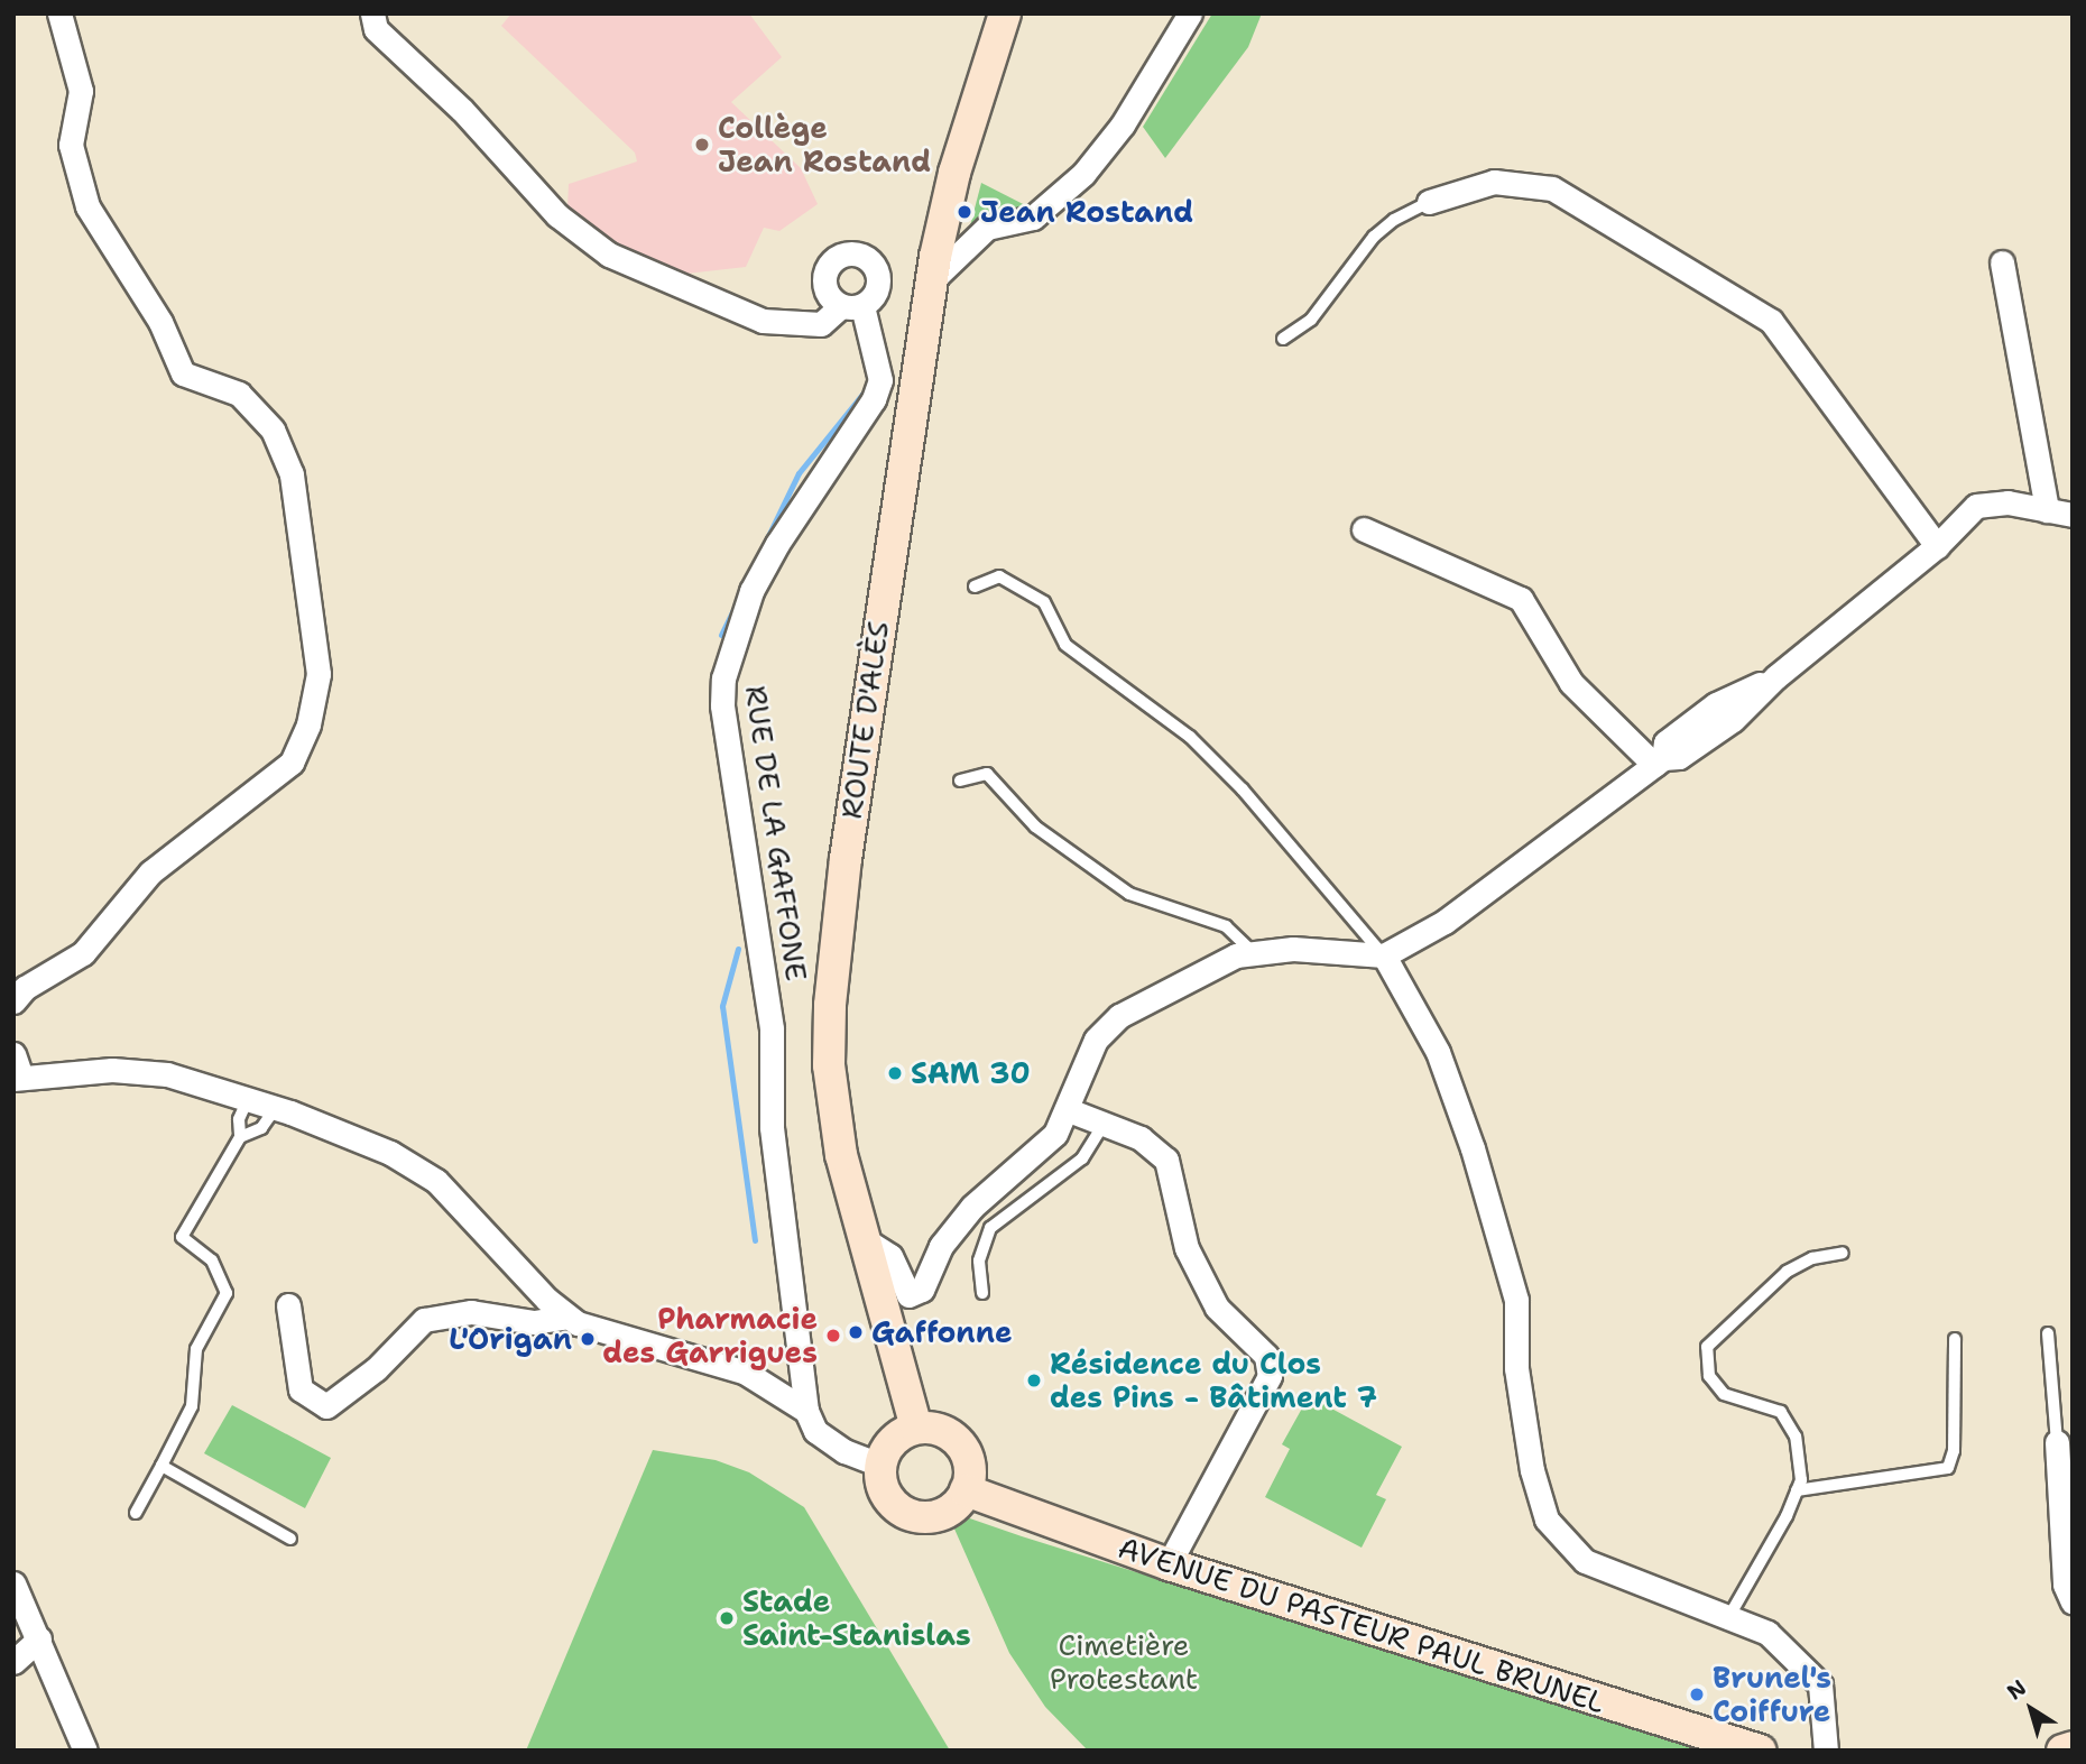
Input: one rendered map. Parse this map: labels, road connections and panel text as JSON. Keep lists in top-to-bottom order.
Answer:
{
  "streets": {
    "main road": ["ROUTE D'ALÈS", "AVENUE DU PASTEUR PAUL BRUNEL"],
    "street": ["RUE DE LA GAFFONE"]
  },
  "crossings": [
    ["ROUTE D'ALÈS", "AVENUE DU PASTEUR PAUL BRUNEL"]
  ],
  "parks": ["Cimetière Protestant"],
  "places": [
    "Collège Jean Rostand",
    "Jean Rostand",
    "SAM 30",
    "Gaffonne",
    "Pharmacie des Garrigues",
    "L'Origan",
    "Résidence du Clos des Pins - Bâtiment 7",
    "Stade Saint-Stanislas",
    "Brunel's Coiffure"
  ],
  "north": "top left"
}
